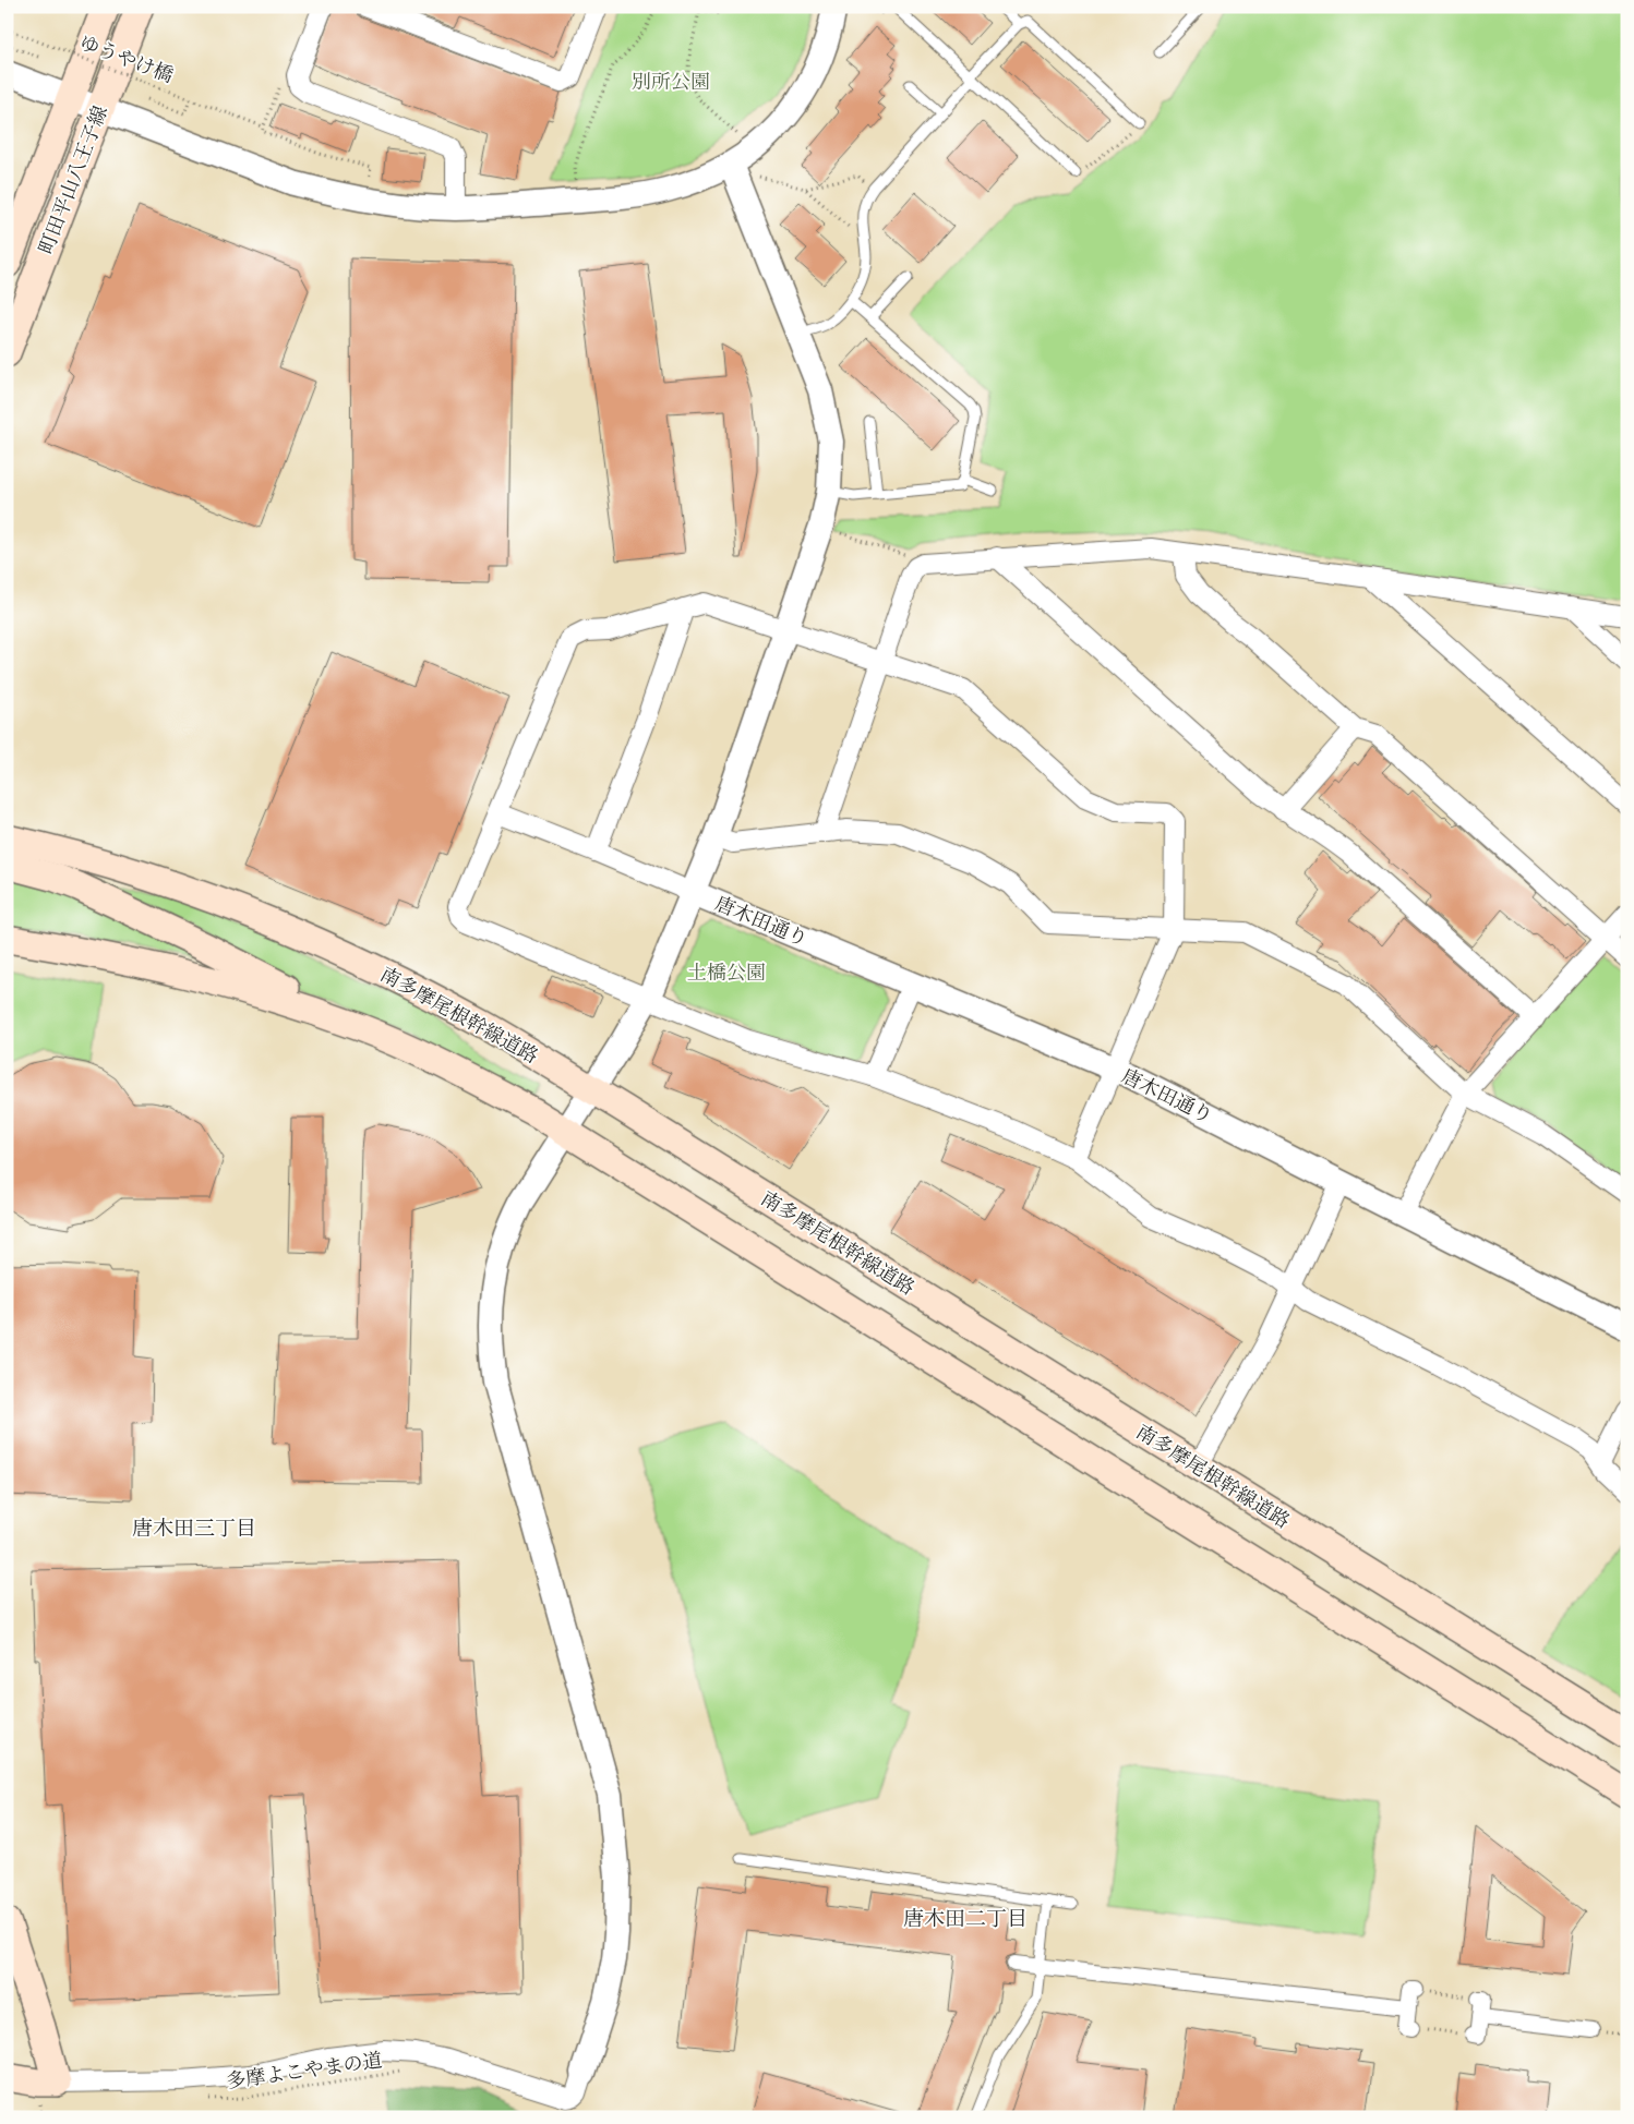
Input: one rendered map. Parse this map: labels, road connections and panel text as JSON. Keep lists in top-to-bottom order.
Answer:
{
  "streets": {
    "main road": ["町田平山八王子線", "南多摩尾根幹線道路"],
    "street": ["唐木田通り"],
    "path": ["ゆうやけ橋", "多摩よこやまの道"]
  },
  "districts": ["唐木田三丁目", "唐木田二丁目"],
  "parks": ["別所公園", "土橋公園"]
}
